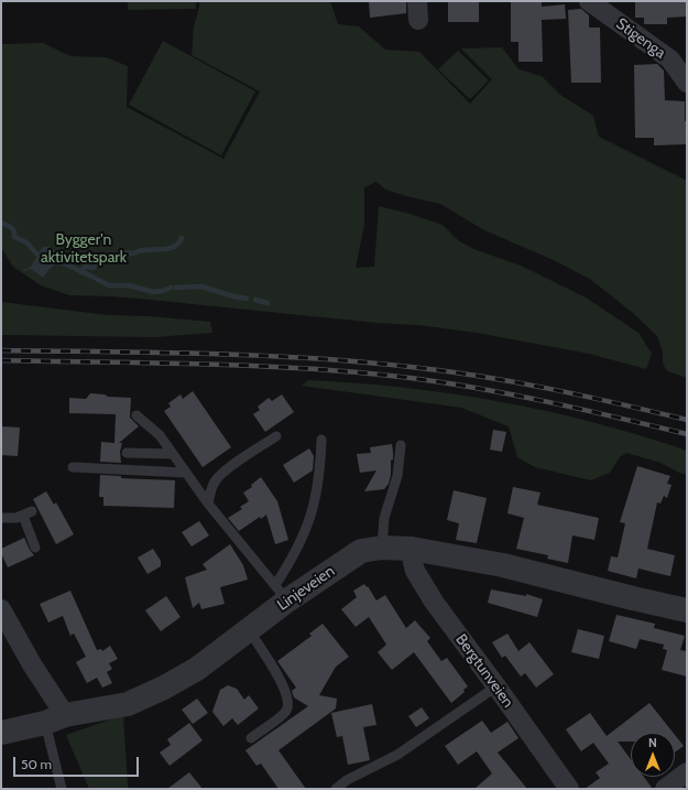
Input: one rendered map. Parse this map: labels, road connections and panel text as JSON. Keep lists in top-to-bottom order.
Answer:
{
  "streets": {
    "street": ["Stigenga", "Linjeveien", "Bergtunveien"]
  },
  "crossings": [
    ["Linjeveien", "Bergtunveien"]
  ],
  "parks": ["Bygger'n aktivitetspark"],
  "scale_bar": "50 m",
  "north": "top"
}
